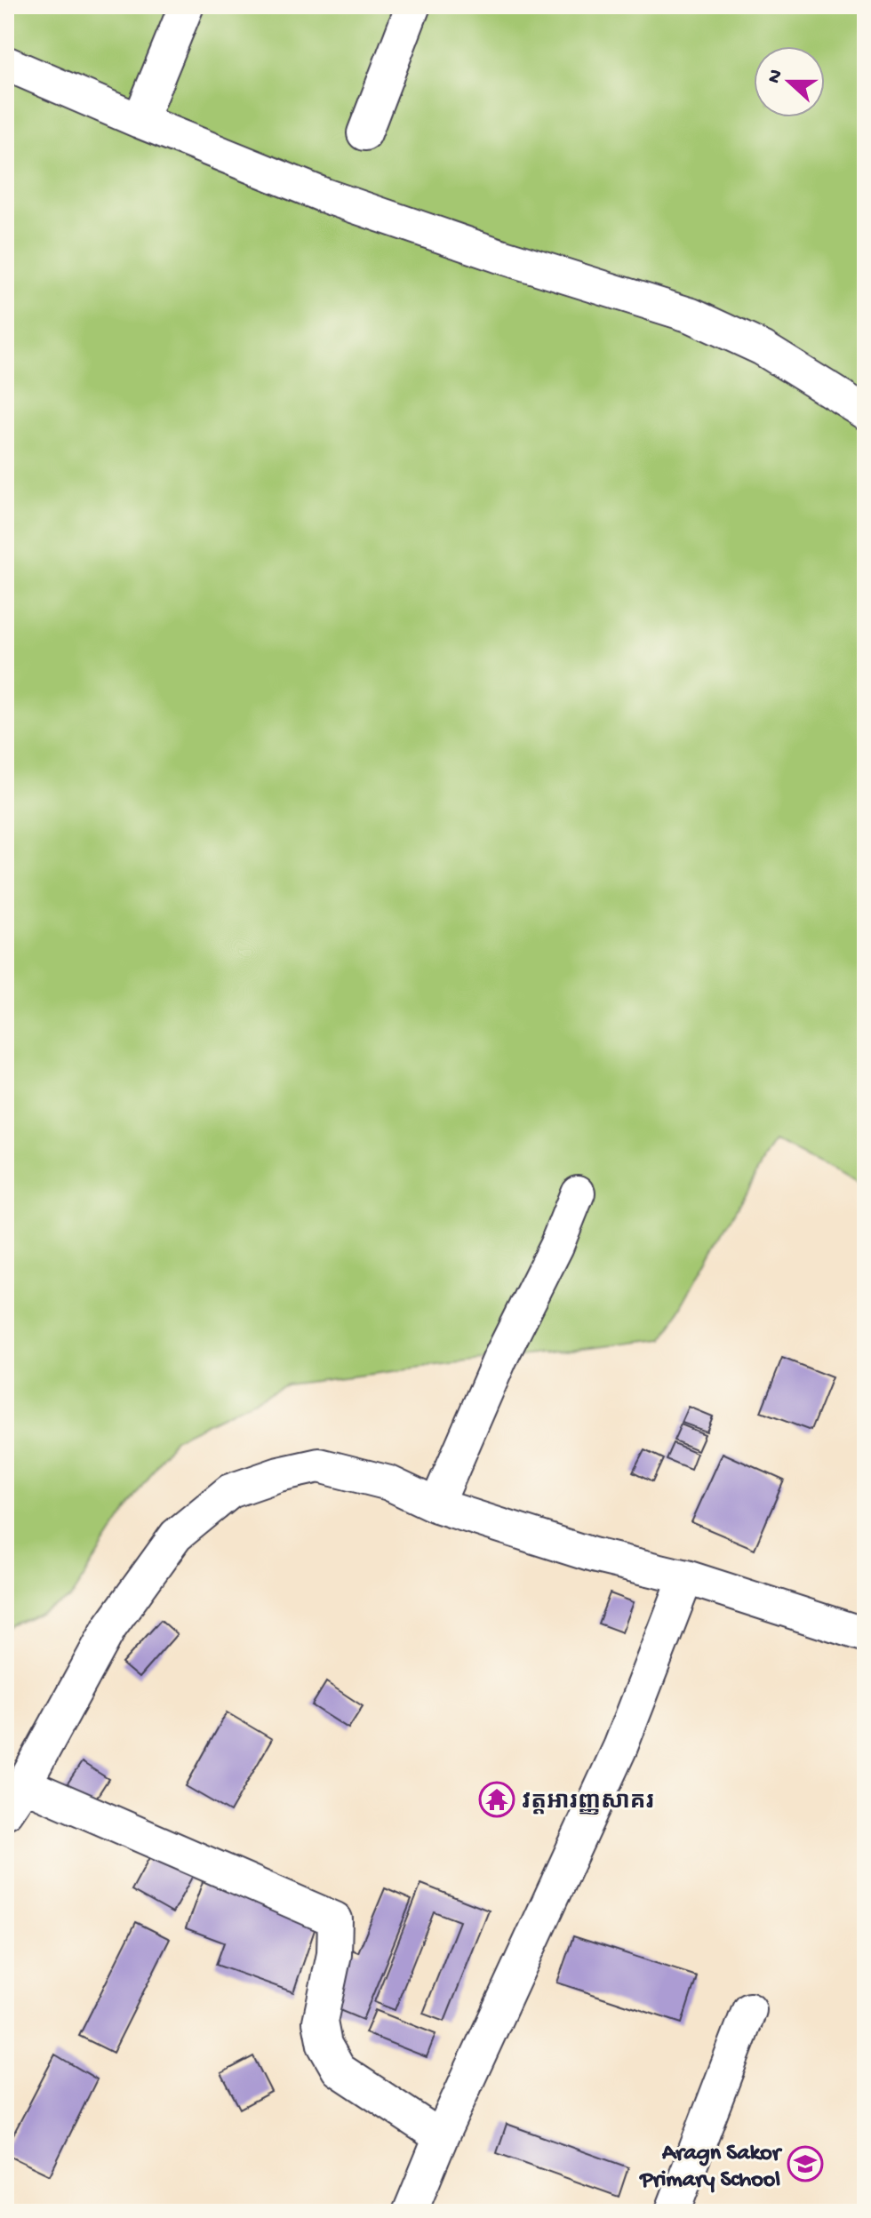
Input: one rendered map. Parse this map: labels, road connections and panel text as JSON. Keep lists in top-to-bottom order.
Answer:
{
  "places": {
    "temple": ["វត្តអារញ្ញសាគរ"],
    "school or university": ["Aragn Sakor Primary School"]
  },
  "north": "left"
}
